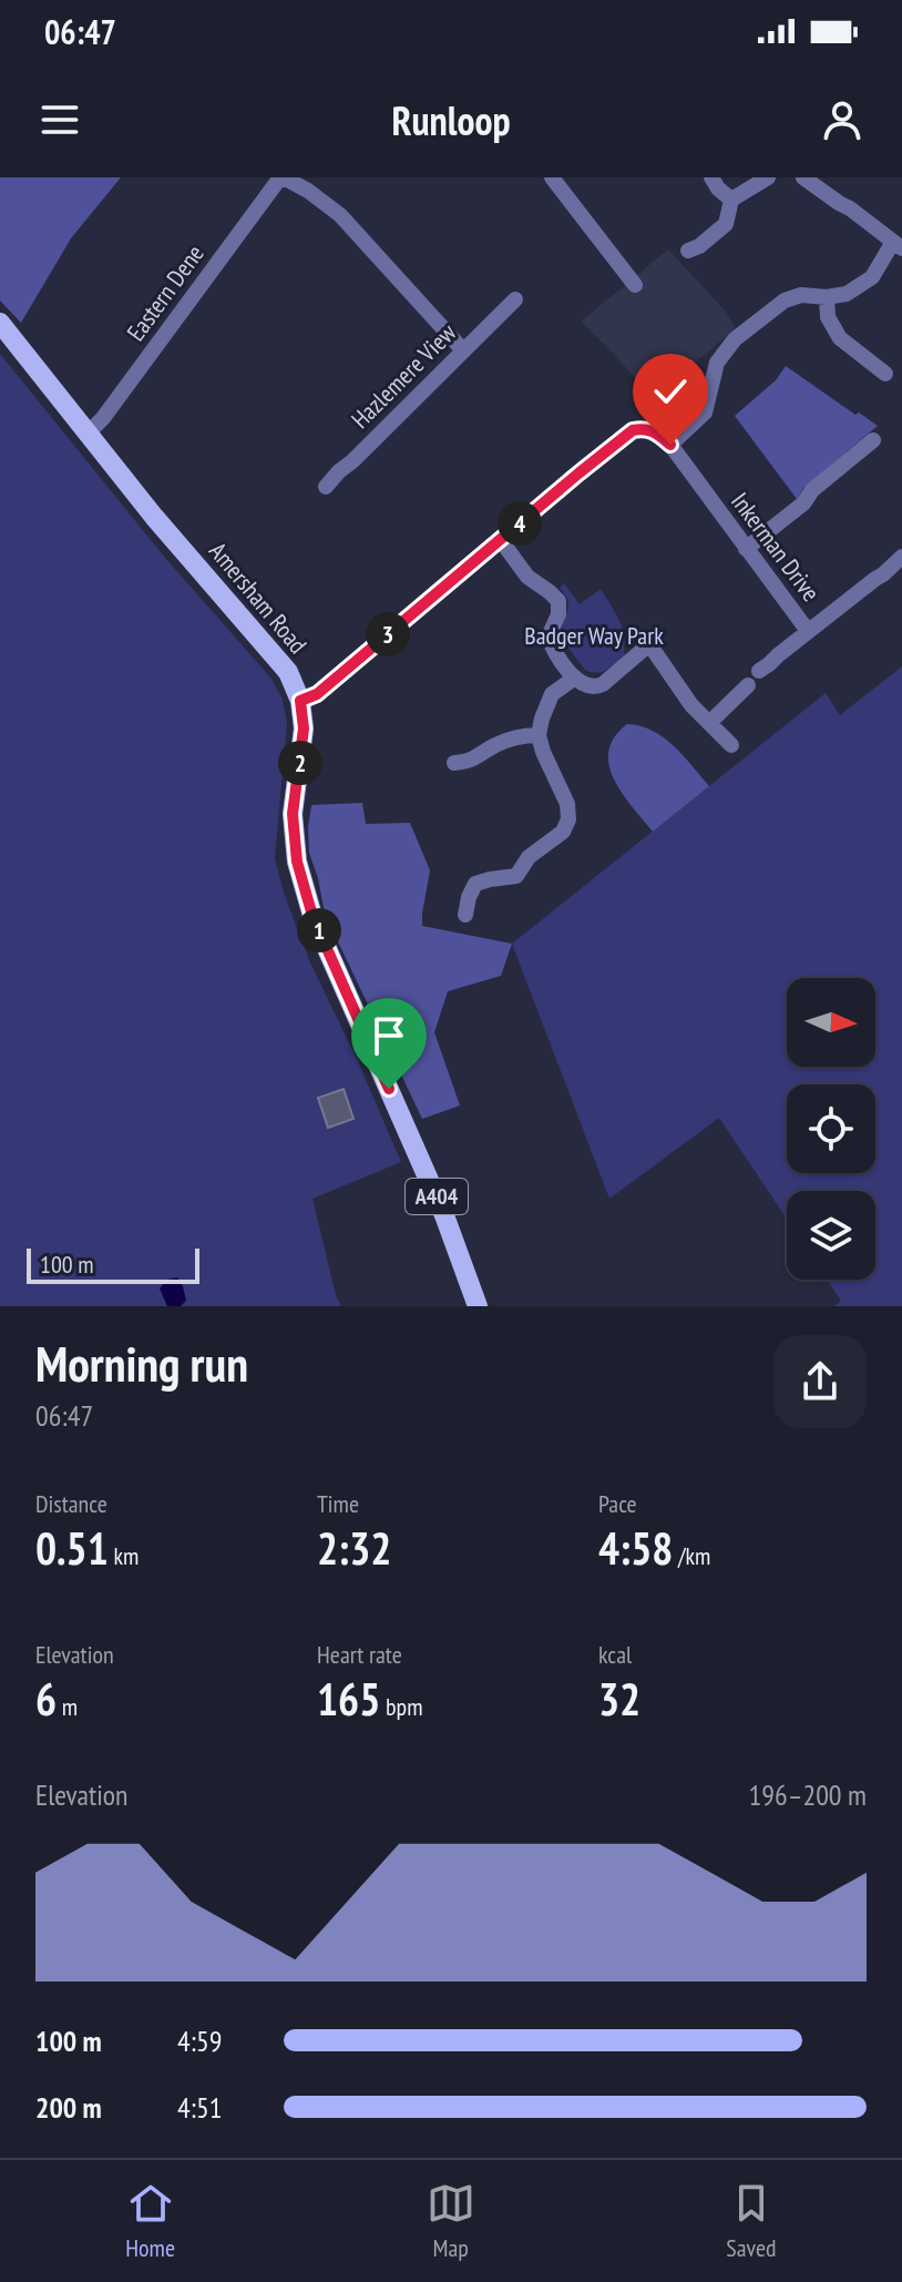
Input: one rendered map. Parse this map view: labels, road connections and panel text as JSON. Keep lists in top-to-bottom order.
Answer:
{
  "streets": {
    "main road": ["Amersham Road", "A404"],
    "street": ["Eastern Dene", "Hazlemere View", "Inkerman Drive"]
  },
  "crossings": [
    ["Eastern Dene", "Amersham Road"]
  ],
  "parks": ["Badger Way Park"],
  "scale_bar": "100 m",
  "north": "right",
  "page": {
    "status": "06:47",
    "header": "Runloop",
    "pins": [
      "4",
      "3",
      "2",
      "1"
    ],
    "scale": "100 m",
    "heading": ["Morning run", "06:47"],
    "stats": [
      ["Distance", "0.51 km"],
      ["Time", "2:32"],
      ["Pace", "4:58 /km"],
      ["Elevation", "6 m"],
      ["Heart rate", "165 bpm"],
      ["kcal", "32"]
    ],
    "chart": ["Elevation", "196–200 m"],
    "list": [
      {
        "name": "100 m",
        "note": "4:59"
      },
      {
        "name": "200 m",
        "note": "4:51"
      }
    ],
    "tabs": ["Home", "Map", "Saved"]
  }
}
